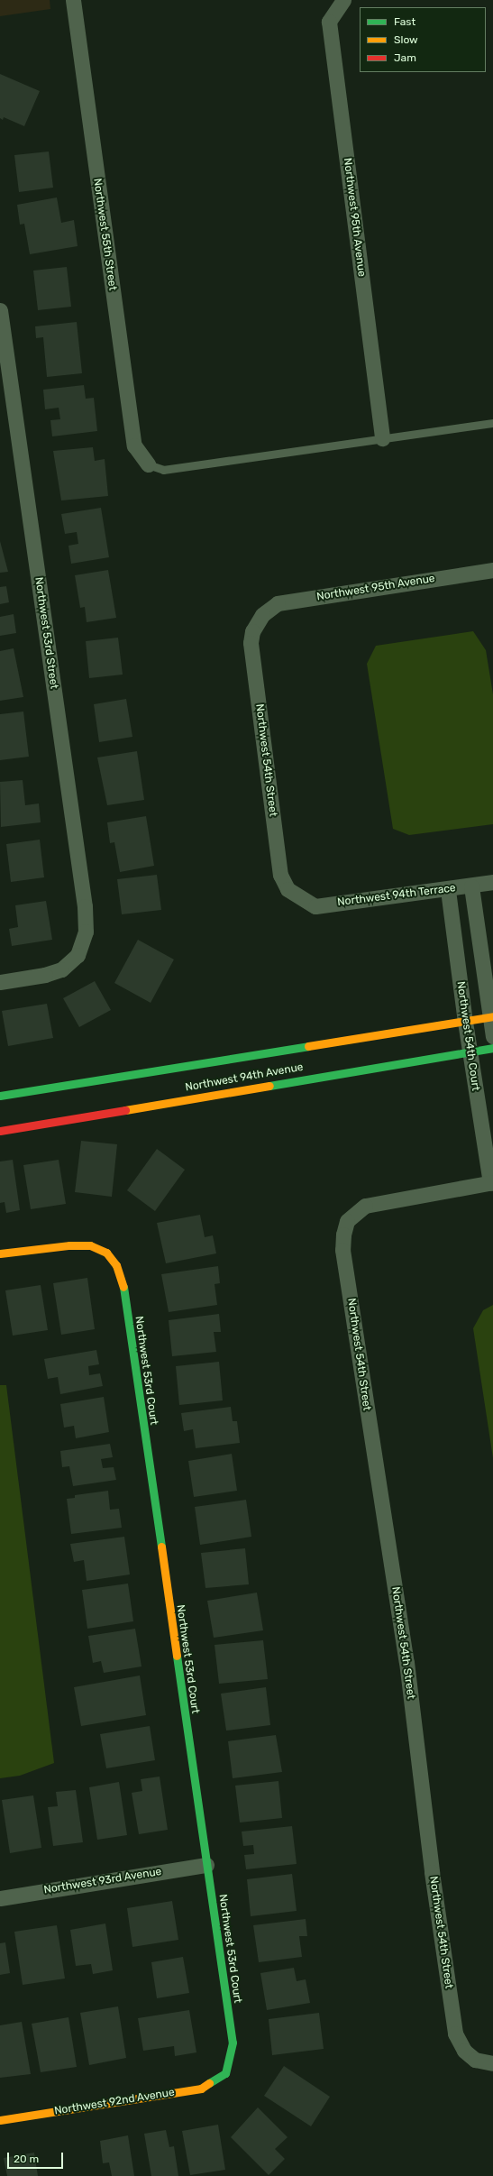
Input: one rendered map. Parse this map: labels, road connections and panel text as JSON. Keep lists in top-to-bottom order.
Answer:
{
  "streets": {
    "street": [
      "Northwest 95th Avenue",
      "Northwest 55th Street",
      "Northwest 53rd Street",
      "Northwest 54th Street",
      "Northwest 94th Terrace",
      "Northwest 54th Court",
      "Northwest 94th Avenue",
      "Northwest 53rd Court",
      "Northwest 93rd Avenue",
      "Northwest 92nd Avenue"
    ]
  },
  "crossings": [
    ["Northwest 95th Avenue", "Northwest 54th Street"],
    ["Northwest 54th Street", "Northwest 94th Terrace"],
    ["Northwest 54th Street", "Northwest 54th Court"],
    ["Northwest 94th Terrace", "Northwest 54th Court"],
    ["Northwest 54th Court", "Northwest 94th Avenue"],
    ["Northwest 53rd Court", "Northwest 93rd Avenue"],
    ["Northwest 53rd Court", "Northwest 92nd Avenue"]
  ],
  "legend": ["Fast", "Slow", "Jam"],
  "scale_bar": "20 m"
}
